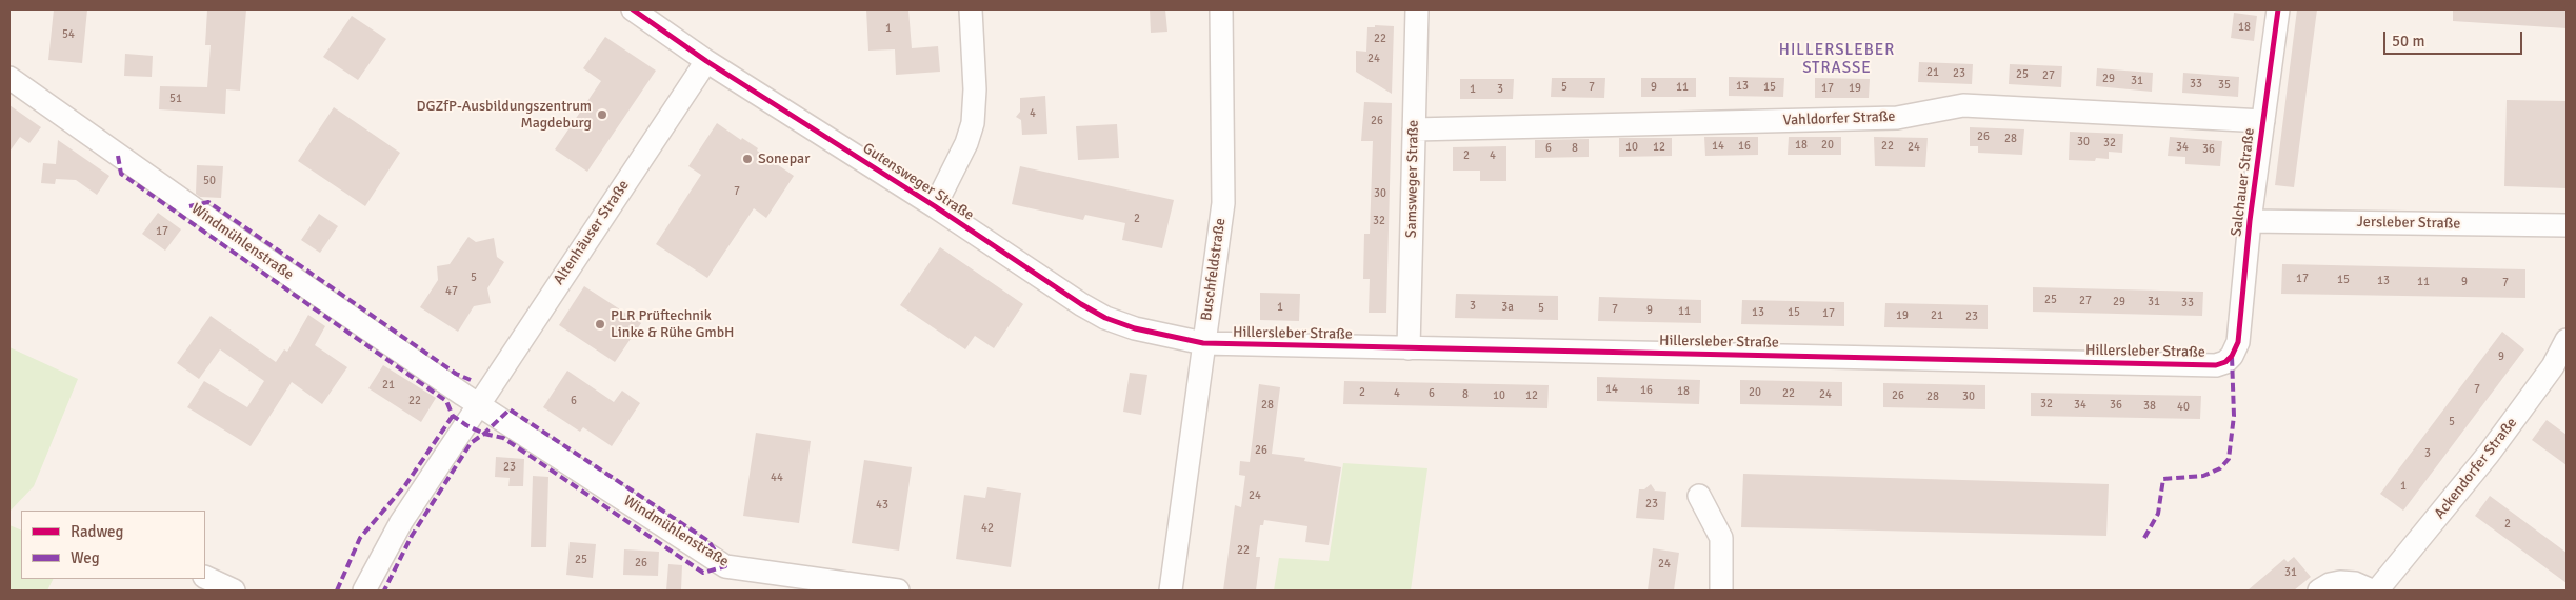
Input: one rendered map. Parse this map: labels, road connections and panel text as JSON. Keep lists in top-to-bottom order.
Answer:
{
  "streets": {
    "street": [
      "Vahldorfer Straße",
      "Samsweger Straße",
      "Gutensweger Straße",
      "Salchauer Straße",
      "Jersleber Straße",
      "Altenhäuser Straße",
      "Windmühlenstraße",
      "Buschfeldstraße",
      "Hillersleber Straße",
      "Ackendorfer Straße"
    ]
  },
  "crossings": [
    ["Vahldorfer Straße", "Samsweger Straße"],
    ["Vahldorfer Straße", "Salchauer Straße"],
    ["Samsweger Straße", "Hillersleber Straße"],
    ["Gutensweger Straße", "Altenhäuser Straße"],
    ["Gutensweger Straße", "Buschfeldstraße"],
    ["Gutensweger Straße", "Hillersleber Straße"],
    ["Salchauer Straße", "Jersleber Straße"],
    ["Salchauer Straße", "Hillersleber Straße"],
    ["Altenhäuser Straße", "Windmühlenstraße"],
    ["Buschfeldstraße", "Hillersleber Straße"]
  ],
  "districts": ["HILLERSLEBER STRASSE"],
  "places": ["DGZfP-Ausbildungszentrum Magdeburg", "Sonepar", "PLR Prüftechnik Linke & Rühe GmbH"],
  "house_numbers": [
    "18",
    "1",
    "54",
    "22",
    "24",
    "21",
    "23",
    "25",
    "27",
    "29",
    "31",
    "33",
    "35",
    "13",
    "5",
    "7",
    "9",
    "11",
    "15",
    "17",
    "19",
    "1",
    "3",
    "51",
    "4",
    "26",
    "26",
    "28",
    "30",
    "32",
    "18",
    "20",
    "14",
    "16",
    "22",
    "10",
    "12",
    "24",
    "34",
    "6",
    "8",
    "36",
    "2",
    "4",
    "50",
    "7",
    "30",
    "2",
    "32",
    "17",
    "5",
    "17",
    "15",
    "13",
    "11",
    "9",
    "7",
    "47",
    "25",
    "27",
    "29",
    "31",
    "33",
    "3",
    "1",
    "3a",
    "5",
    "7",
    "9",
    "11",
    "13",
    "15",
    "17",
    "19",
    "21",
    "23",
    "9",
    "21",
    "14",
    "7",
    "16",
    "18",
    "2",
    "20",
    "4",
    "6",
    "22",
    "8",
    "24",
    "10",
    "12",
    "26",
    "28",
    "30",
    "22",
    "6",
    "32",
    "28",
    "34",
    "36",
    "38",
    "40",
    "5",
    "26",
    "3",
    "23",
    "44",
    "1",
    "24",
    "23",
    "43",
    "2",
    "42",
    "22",
    "25",
    "26",
    "24",
    "31"
  ],
  "legend": ["Radweg", "Weg"],
  "scale_bar": "50 m"
}
